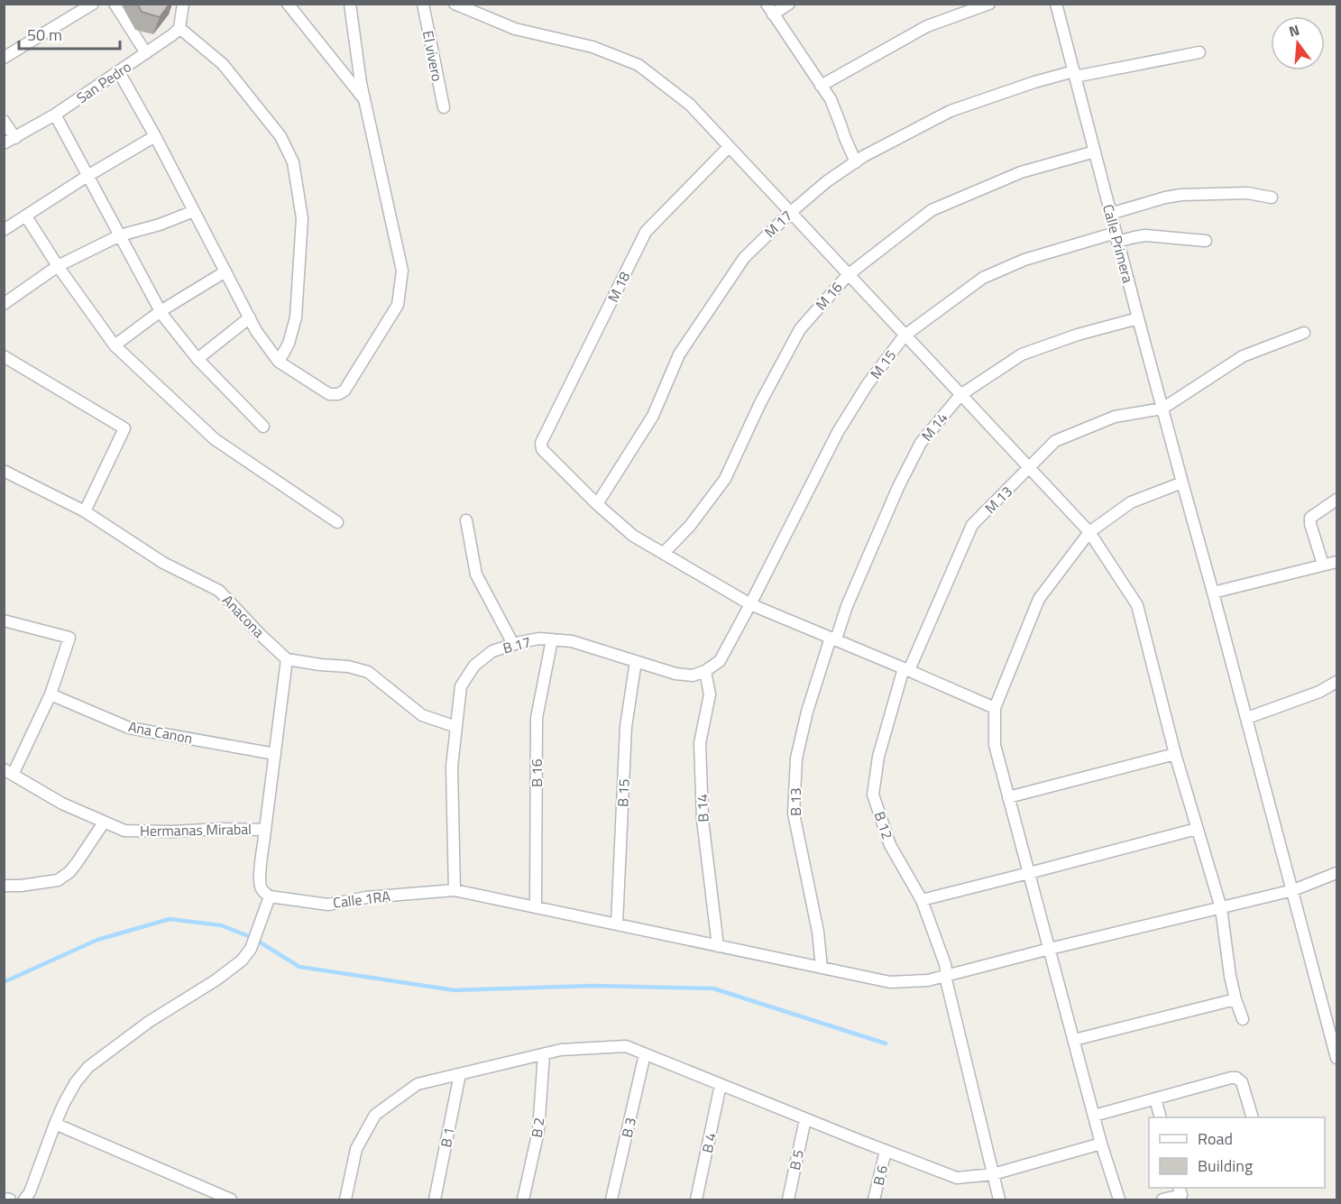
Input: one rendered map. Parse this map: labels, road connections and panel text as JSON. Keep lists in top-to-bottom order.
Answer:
{
  "streets": {
    "street": [
      "El vivero",
      "San Pedro",
      "M 17",
      "Calle Primera",
      "M 18",
      "M 16",
      "M 15",
      "M 14",
      "M 13",
      "Anacona",
      "B 17",
      "Ana Canon",
      "B 16",
      "B 15",
      "B 13",
      "B 14",
      "B 12",
      "Hermanas Mirabal",
      "Calle 1RA",
      "B 2",
      "B 3",
      "B 1",
      "B 4",
      "B 5",
      "B 6"
    ]
  },
  "crossings": [
    ["M 17", "Calle Primera"],
    ["M 17", "M 18"],
    ["Calle Primera", "M 16"],
    ["Calle Primera", "M 15"],
    ["Calle Primera", "M 14"],
    ["Calle Primera", "M 13"],
    ["Calle Primera", "Calle 1RA"],
    ["M 14", "B 13"],
    ["M 13", "B 12"],
    ["B 17", "B 16"],
    ["B 17", "B 15"],
    ["B 17", "B 14"],
    ["B 17", "Calle 1RA"],
    ["B 16", "Calle 1RA"],
    ["B 15", "Calle 1RA"],
    ["B 13", "Calle 1RA"],
    ["B 14", "Calle 1RA"],
    ["B 12", "Calle 1RA"],
    ["Hermanas Mirabal", "Calle 1RA"]
  ],
  "legend": ["Road", "Building"],
  "scale_bar": "50 m",
  "north": "top"
}
